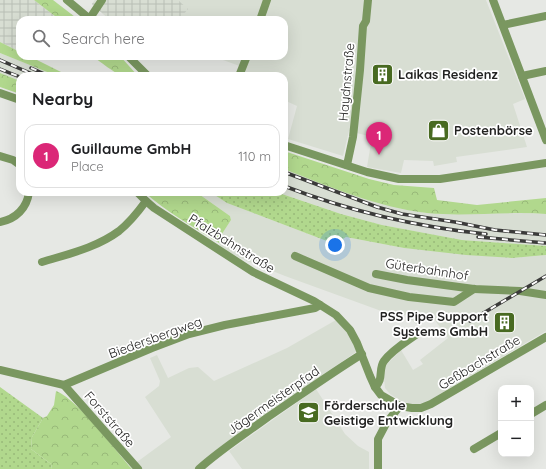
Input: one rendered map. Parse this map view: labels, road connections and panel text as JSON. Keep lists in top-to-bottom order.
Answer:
{
  "streets": {
    "street": [
      "Haydnstraße",
      "Pfalzbahnstraße",
      "Güterbahnhof",
      "Biedersbergweg",
      "Geßbachstraße",
      "Jägermeisterpfad",
      "Forststraße"
    ]
  },
  "crossings": [
    ["Pfalzbahnstraße", "Biedersbergweg"],
    ["Pfalzbahnstraße", "Geßbachstraße"],
    ["Biedersbergweg", "Geßbachstraße"],
    ["Biedersbergweg", "Forststraße"],
    ["Geßbachstraße", "Jägermeisterpfad"]
  ],
  "places": {
    "building": ["Laikas Residenz", "PSS Pipe Support Systems GmbH"],
    "shop": ["Postenbörse"],
    "school or university": ["Förderschule Geistige Entwicklung"]
  },
  "page": {
    "search": "Search here",
    "heading": "Nearby",
    "pins": "1",
    "list": [
      {
        "mark": "1",
        "name": "Guillaume GmbH",
        "note": "Place",
        "value": "110 m"
      }
    ],
    "map_buttons": ["+", "−"]
  }
}
